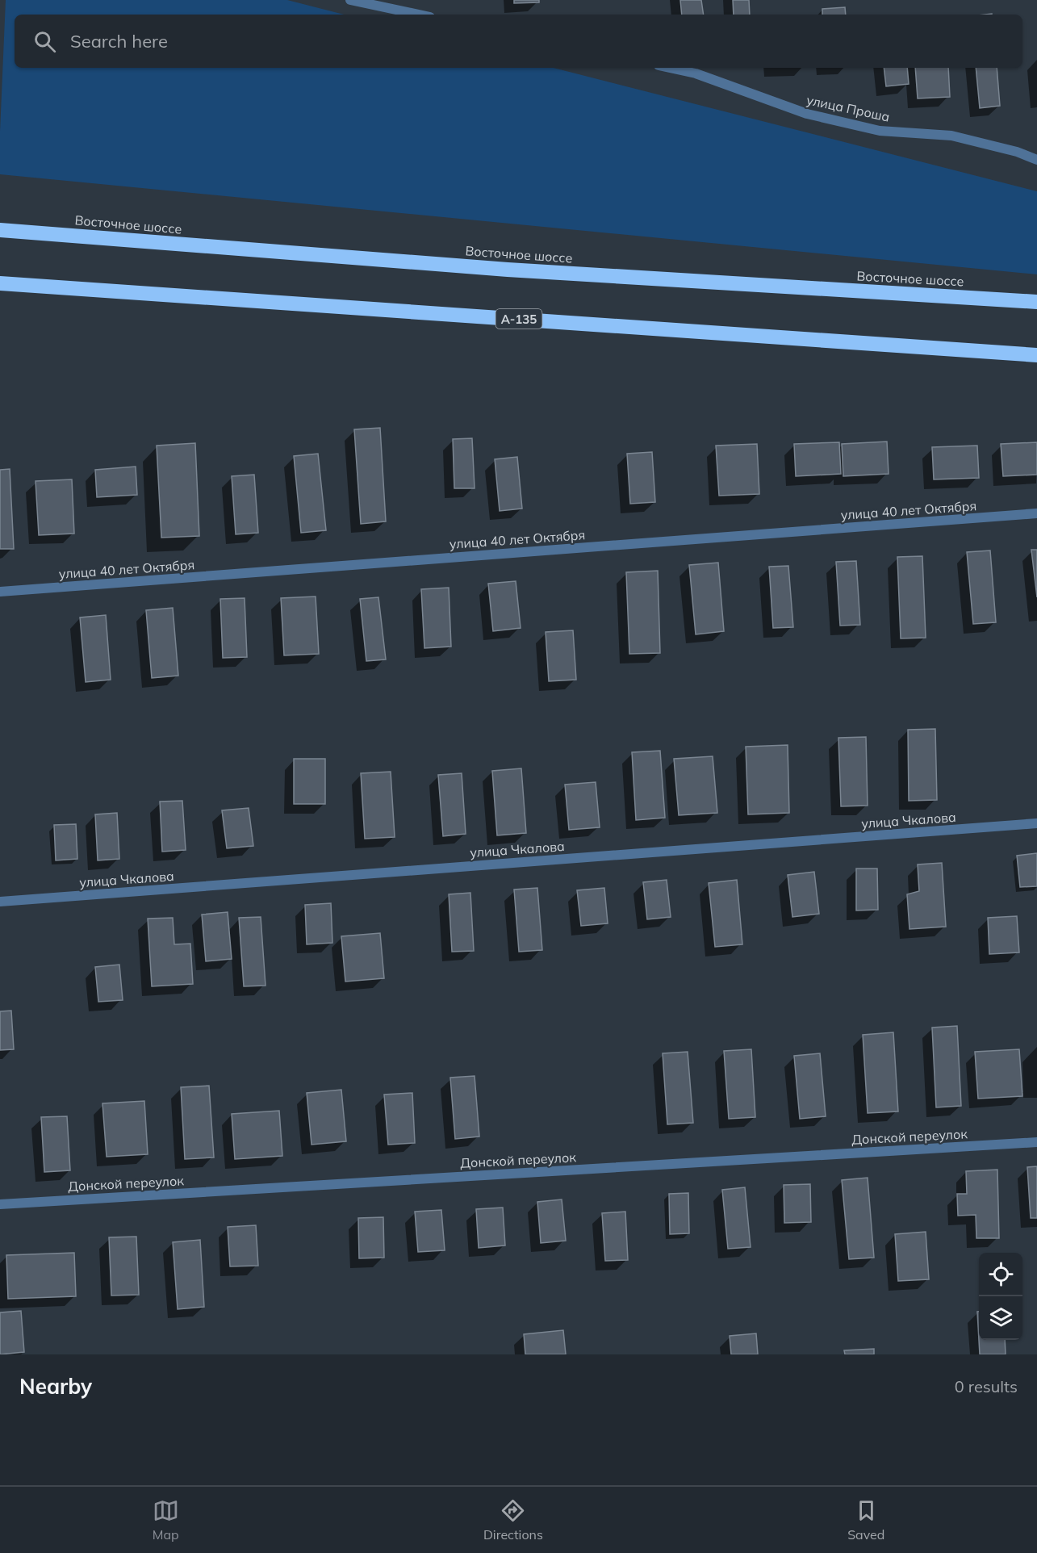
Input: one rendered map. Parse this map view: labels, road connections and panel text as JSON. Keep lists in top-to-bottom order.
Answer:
{
  "streets": {
    "highway": ["Восточное шоссе", "А-135"],
    "street": [
      "улица Проша",
      "улица 40 лет Октября",
      "улица Чкалова",
      "Донской переулок"
    ]
  },
  "page": {
    "search": "Search here",
    "heading": ["Nearby", "0 results"],
    "nav": ["Map", "Directions", "Saved"]
  }
}
